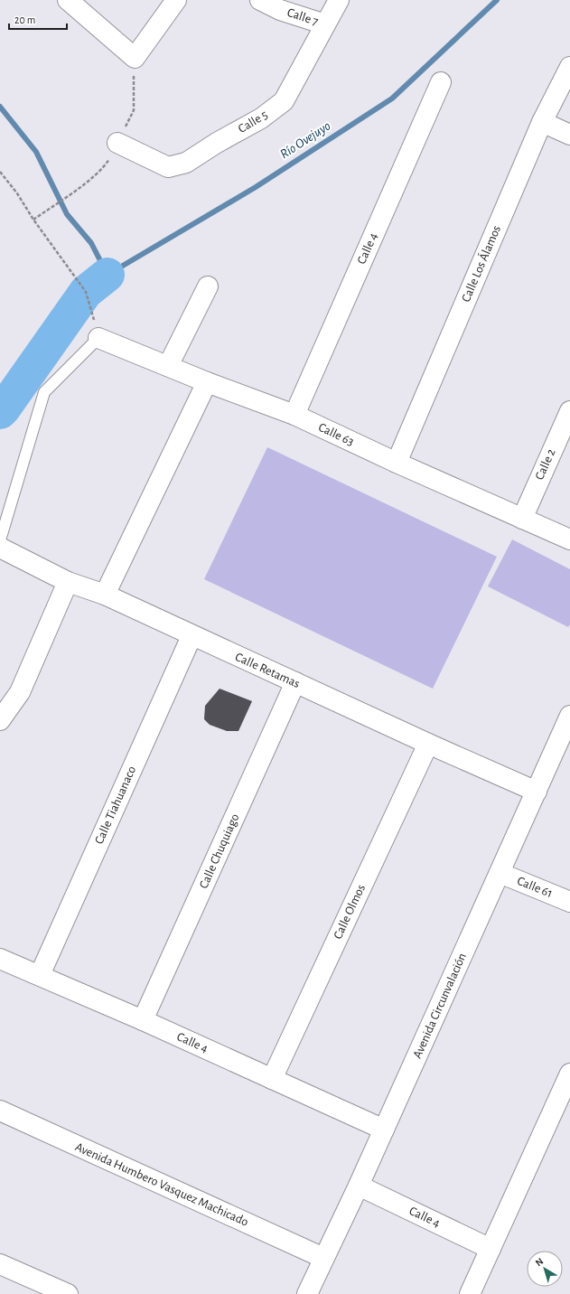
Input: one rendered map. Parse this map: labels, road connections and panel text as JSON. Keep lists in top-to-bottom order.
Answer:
{
  "streets": {
    "street": [
      "Calle 7",
      "Calle 5",
      "Calle 4",
      "Calle Los Álamos",
      "Calle 63",
      "Calle 2",
      "Calle Retamas",
      "Calle Tiahuanaco",
      "Calle Chuquiago",
      "Calle 61",
      "Calle Olmos",
      "Avenida Circunvalación",
      "Avenida Humbero Vasquez Machicado"
    ]
  },
  "crossings": [
    ["Calle 7", "Calle 5"],
    ["Calle 4", "Calle 63"],
    ["Calle 4", "Calle Tiahuanaco"],
    ["Calle 4", "Calle Chuquiago"],
    ["Calle 4", "Calle Olmos"],
    ["Calle 4", "Avenida Circunvalación"],
    ["Calle Los Álamos", "Calle 63"],
    ["Calle 63", "Calle 2"],
    ["Calle Retamas", "Calle Tiahuanaco"],
    ["Calle Retamas", "Calle Chuquiago"],
    ["Calle Retamas", "Calle Olmos"],
    ["Calle Retamas", "Avenida Circunvalación"],
    ["Calle 61", "Avenida Circunvalación"],
    ["Avenida Circunvalación", "Avenida Humbero Vasquez Machicado"]
  ],
  "water": ["Río Ovejuyo"],
  "scale_bar": "20 m",
  "north": "top left"
}
